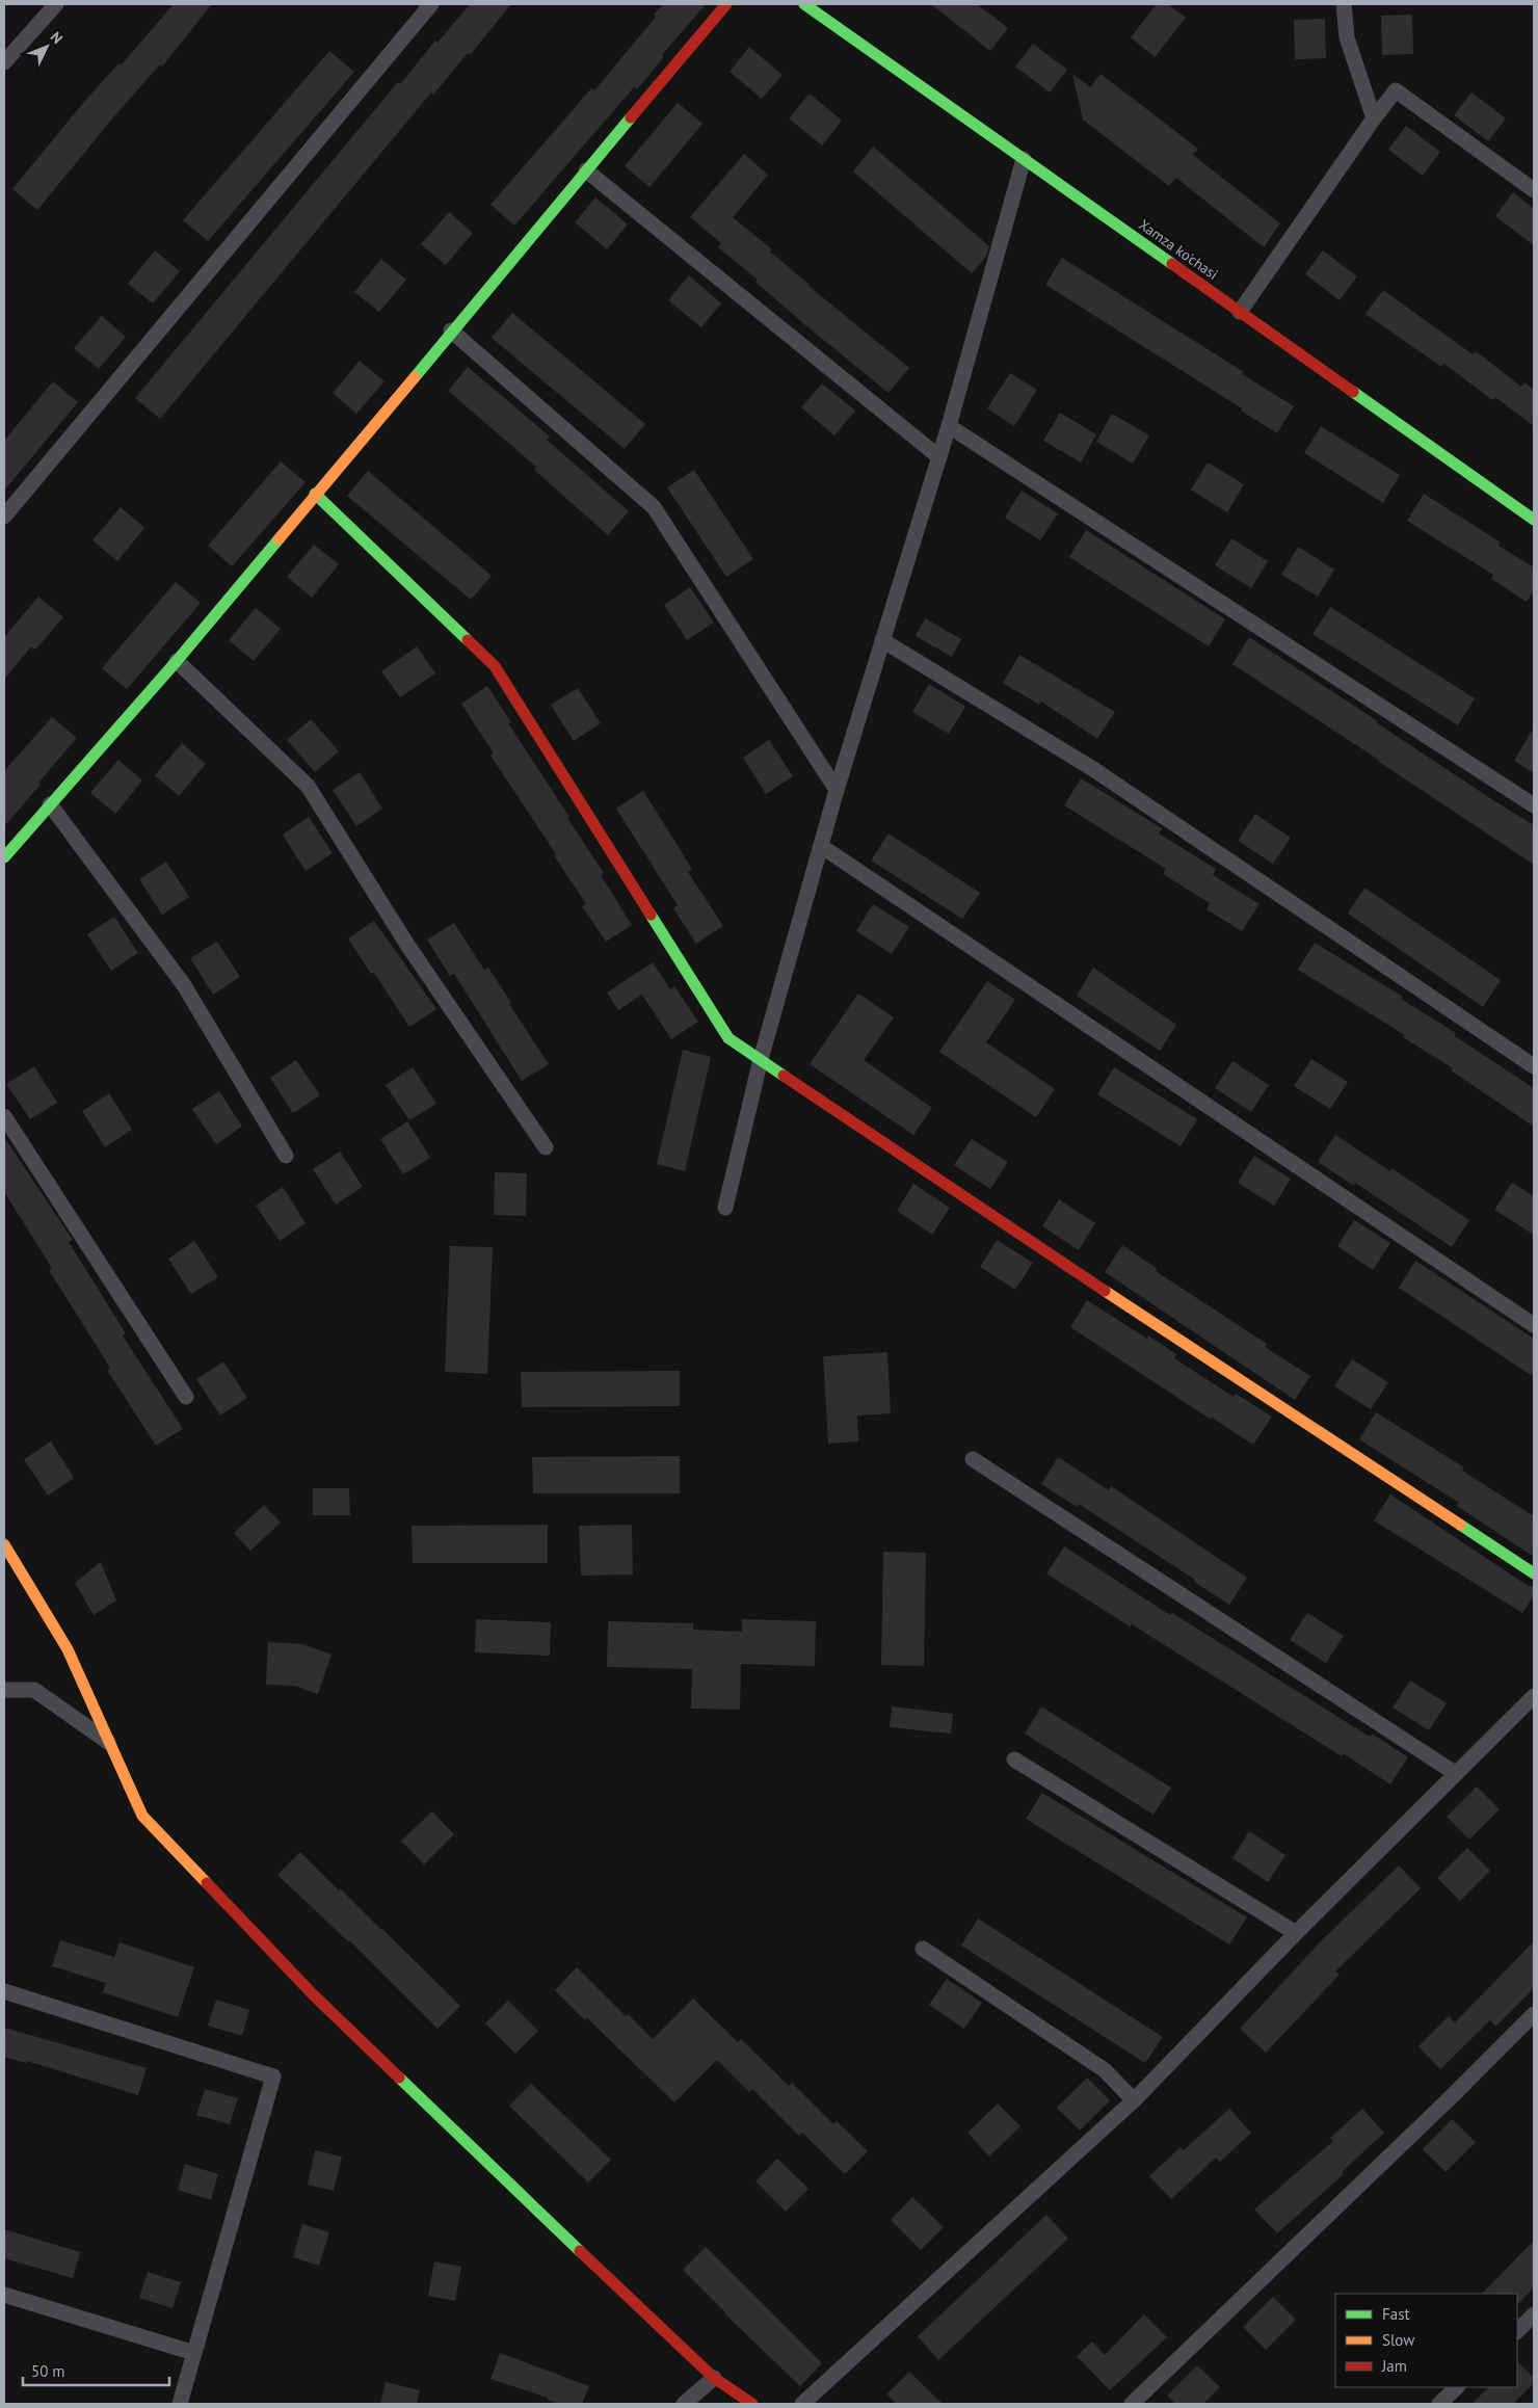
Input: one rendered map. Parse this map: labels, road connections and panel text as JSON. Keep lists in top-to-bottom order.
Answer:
{
  "streets": {
    "street": ["Xamza ko'chasi"]
  },
  "legend": ["Fast", "Slow", "Jam"],
  "scale_bar": "50 m",
  "north": "top right"
}
